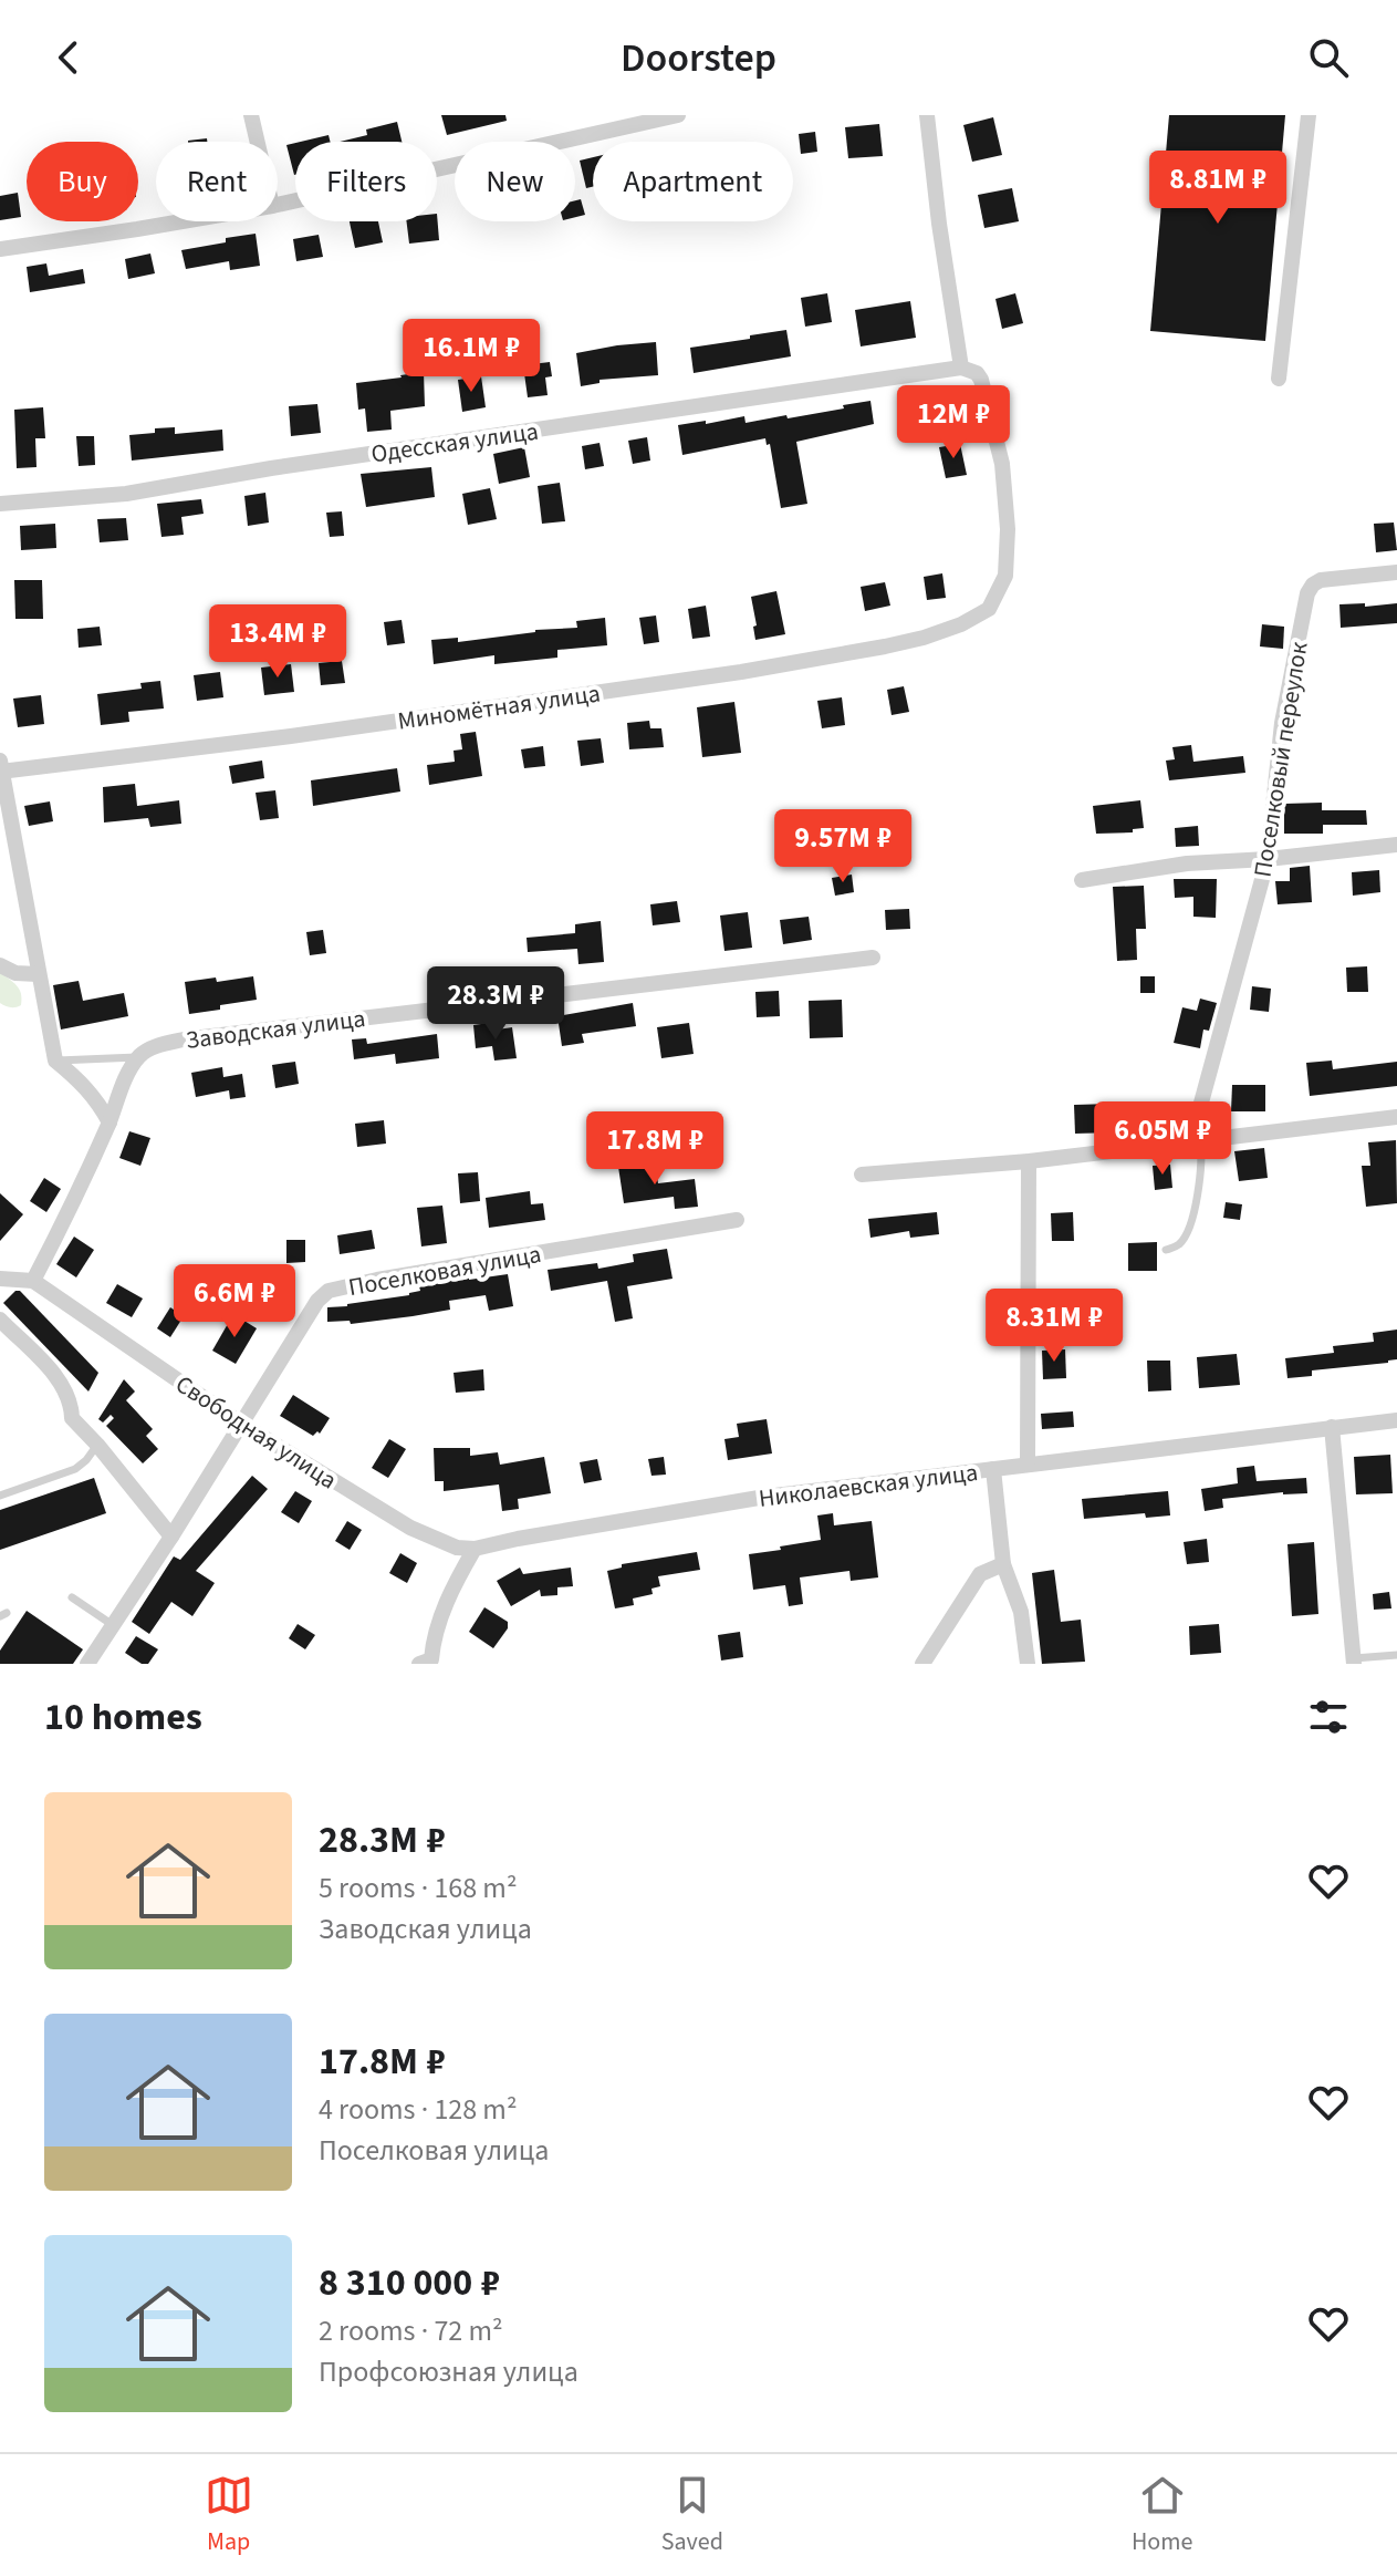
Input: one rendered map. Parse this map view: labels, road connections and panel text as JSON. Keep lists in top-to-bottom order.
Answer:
{
  "streets": {
    "street": [
      "Одесская улица",
      "Миномётная улица",
      "Поселковый переулок",
      "Заводская улица",
      "Поселковая улица",
      "Свободная улица",
      "Николаевская улица"
    ]
  },
  "crossings": [
    ["Одесская улица", "Миномётная улица"],
    ["Поселковая улица", "Свободная улица"],
    ["Свободная улица", "Николаевская улица"]
  ],
  "page": {
    "header": "Doorstep",
    "chip": [
      "Buy",
      "Rent",
      "Filters",
      "New",
      "Apartment"
    ],
    "price": [
      "8.81M ₽",
      "16.1M ₽",
      "12M ₽",
      "13.4M ₽",
      "9.57M ₽",
      "28.3M ₽",
      "6.05M ₽",
      "17.8M ₽",
      "6.6M ₽",
      "8.31M ₽"
    ],
    "heading": "10 homes",
    "list": [
      {
        "name": "28.3M ₽",
        "note": "5 rooms · 168 m² · Заводская улица"
      },
      {
        "name": "17.8M ₽",
        "note": "4 rooms · 128 m² · Поселковая улица"
      },
      {
        "name": "8 310 000 ₽",
        "note": "2 rooms · 72 m² · Профсоюзная улица"
      }
    ],
    "tabs": ["Map", "Saved", "Home"]
  }
}
